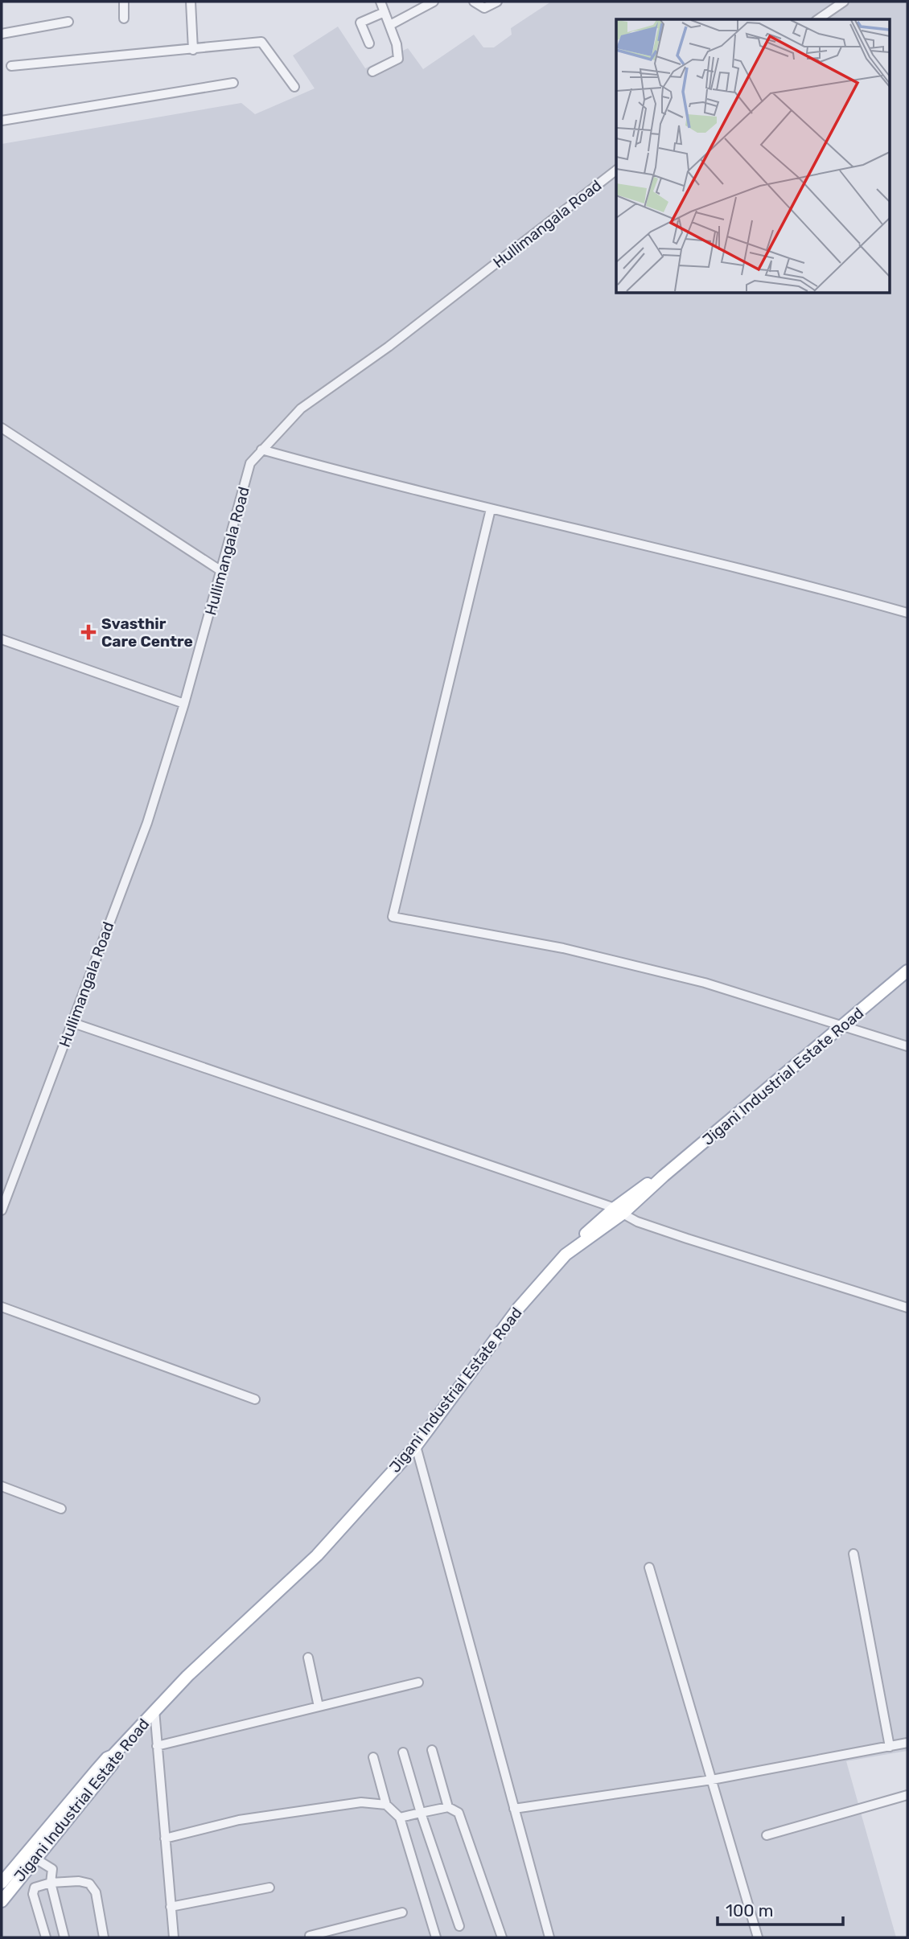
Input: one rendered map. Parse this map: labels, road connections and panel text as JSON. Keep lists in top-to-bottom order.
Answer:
{
  "streets": {
    "main road": ["Jigani Industrial Estate Road"],
    "street": ["Hullimangala Road"]
  },
  "places": {
    "health": ["Svasthir Care Centre"]
  },
  "scale_bar": "100 m"
}
